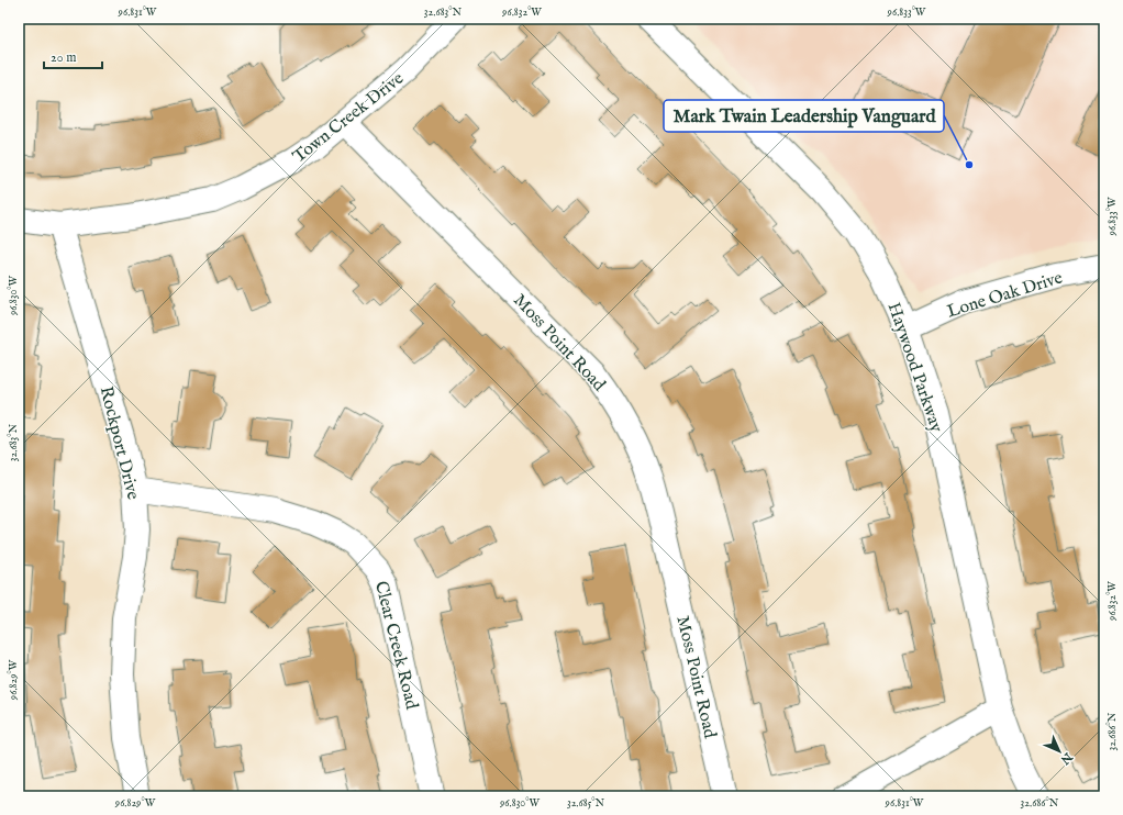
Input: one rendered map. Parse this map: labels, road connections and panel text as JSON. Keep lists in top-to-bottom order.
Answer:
{
  "streets": {
    "street": [
      "Town Creek Drive",
      "Lone Oak Drive",
      "Moss Point Road",
      "Haywood Parkway",
      "Rockport Drive",
      "Clear Creek Road"
    ]
  },
  "crossings": [
    ["Town Creek Drive", "Moss Point Road"],
    ["Town Creek Drive", "Rockport Drive"],
    ["Lone Oak Drive", "Haywood Parkway"],
    ["Rockport Drive", "Clear Creek Road"]
  ],
  "places": ["Mark Twain Leadership Vanguard"],
  "scale_bar": "20 m",
  "north": "bottom right",
  "coordinates": [
    "96.831°W",
    "32.683°N",
    "96.832°W",
    "96.833°W",
    "96.830°W",
    "96.829°W",
    "32.686°N",
    "32.685°N"
  ]
}
